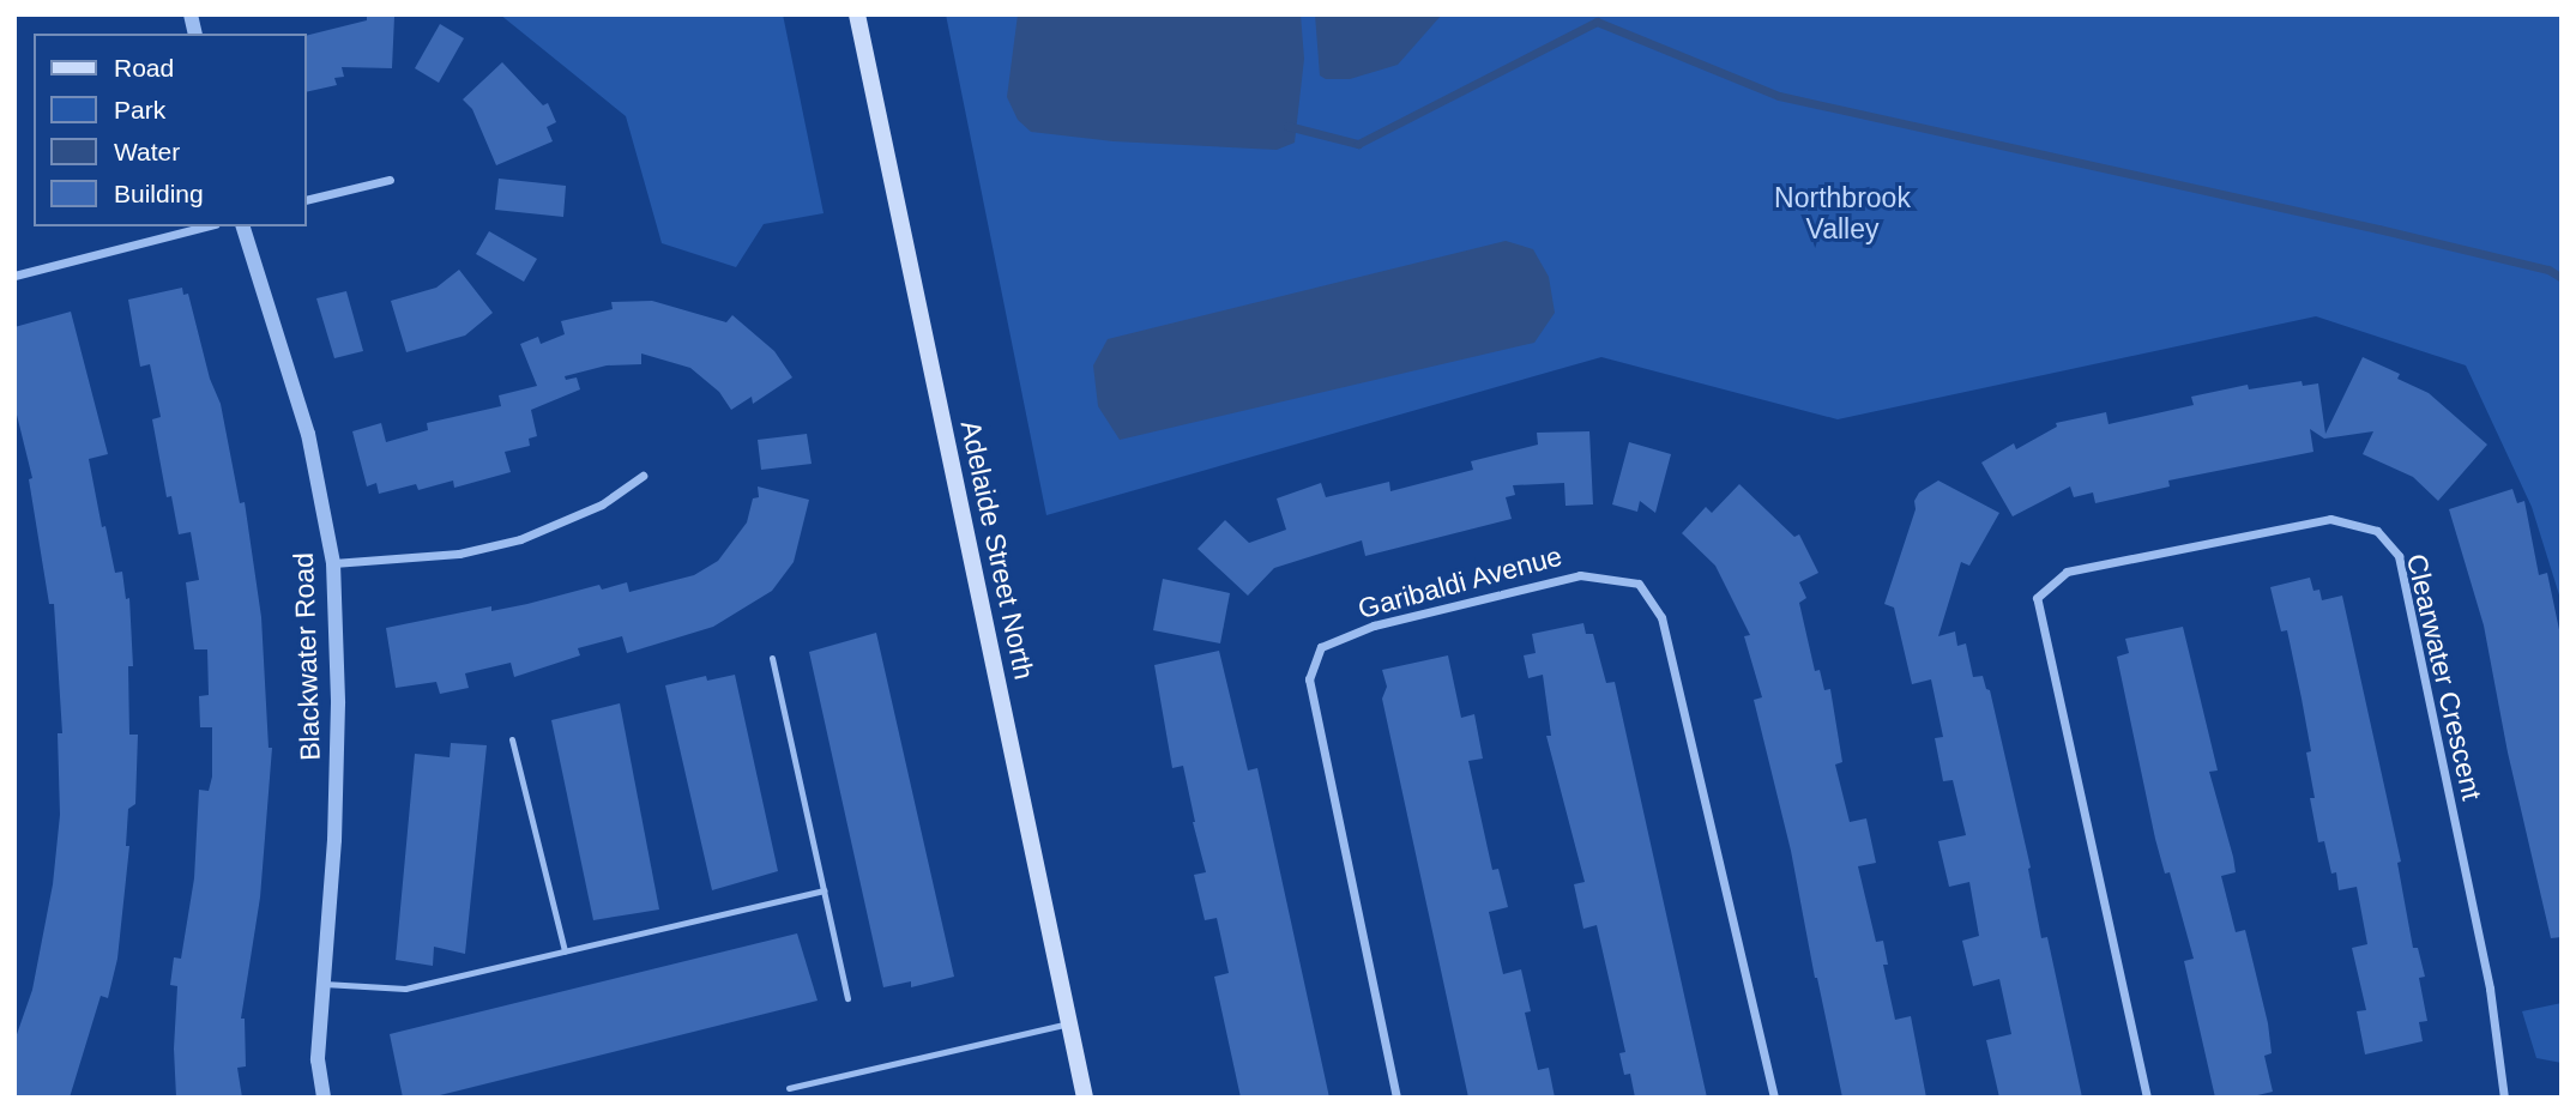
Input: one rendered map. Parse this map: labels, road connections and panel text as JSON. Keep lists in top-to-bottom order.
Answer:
{
  "streets": {
    "main road": ["Adelaide Street North"],
    "street": ["Garibaldi Avenue", "Blackwater Road", "Clearwater Crescent"]
  },
  "parks": ["Northbrook Valley"],
  "legend": [
    "Road",
    "Park",
    "Water",
    "Building"
  ]
}
